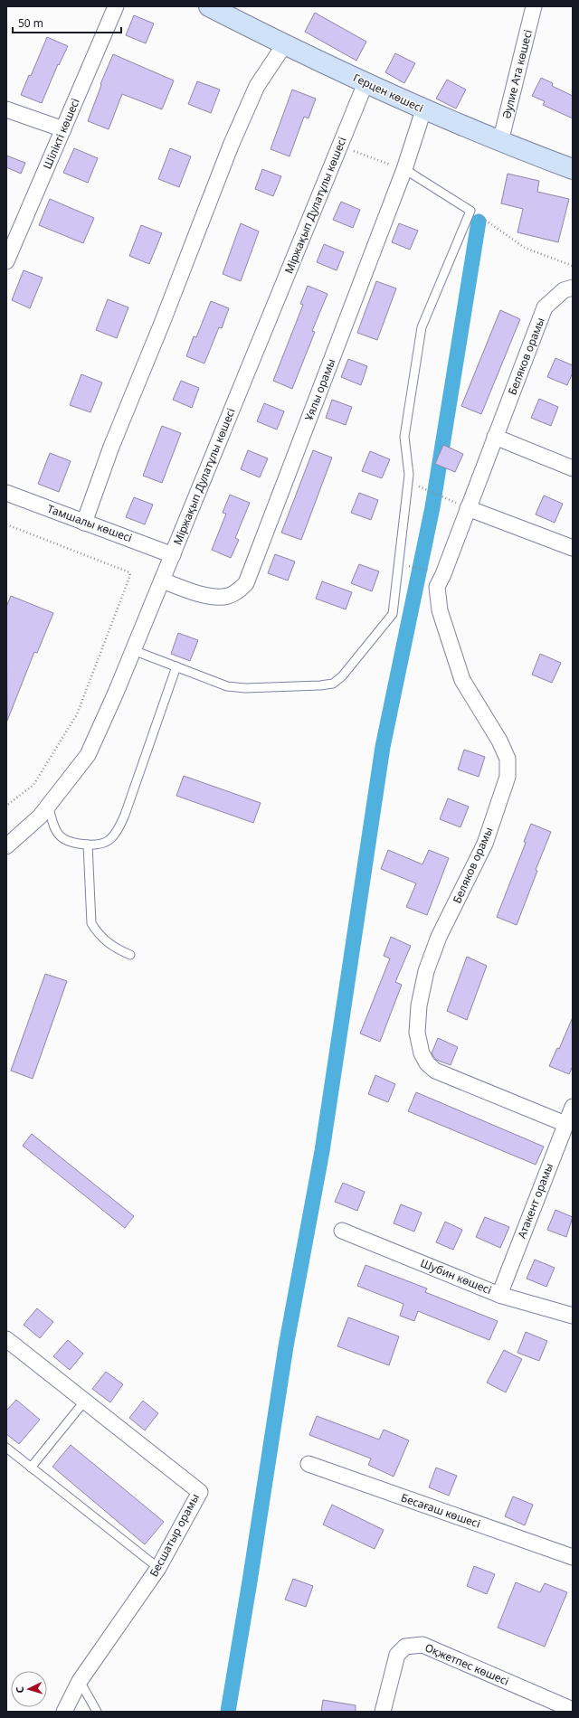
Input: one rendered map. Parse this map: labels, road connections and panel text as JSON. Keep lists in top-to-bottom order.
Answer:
{
  "streets": {
    "street": [
      "Әулие Ата көшесі",
      "Герцен көшесі",
      "Шілікті көшесі",
      "Міржақып Дулатұлы көшесі",
      "Беляков орамы",
      "Ұялы орамы",
      "Тамшалы көшесі",
      "Атакент орамы",
      "Шубин көшесі",
      "Бесағаш көшесі",
      "Бесшатыр орамы",
      "Оқжетпес көшесі"
    ]
  },
  "crossings": [
    ["Әулие Ата көшесі", "Герцен көшесі"],
    ["Герцен көшесі", "Міржақып Дулатұлы көшесі"],
    ["Герцен көшесі", "Ұялы орамы"],
    ["Міржақып Дулатұлы көшесі", "Ұялы орамы"],
    ["Міржақып Дулатұлы көшесі", "Тамшалы көшесі"],
    ["Беляков орамы", "Атакент орамы"],
    ["Атакент орамы", "Шубин көшесі"]
  ],
  "scale_bar": "50 m",
  "north": "left"
}
